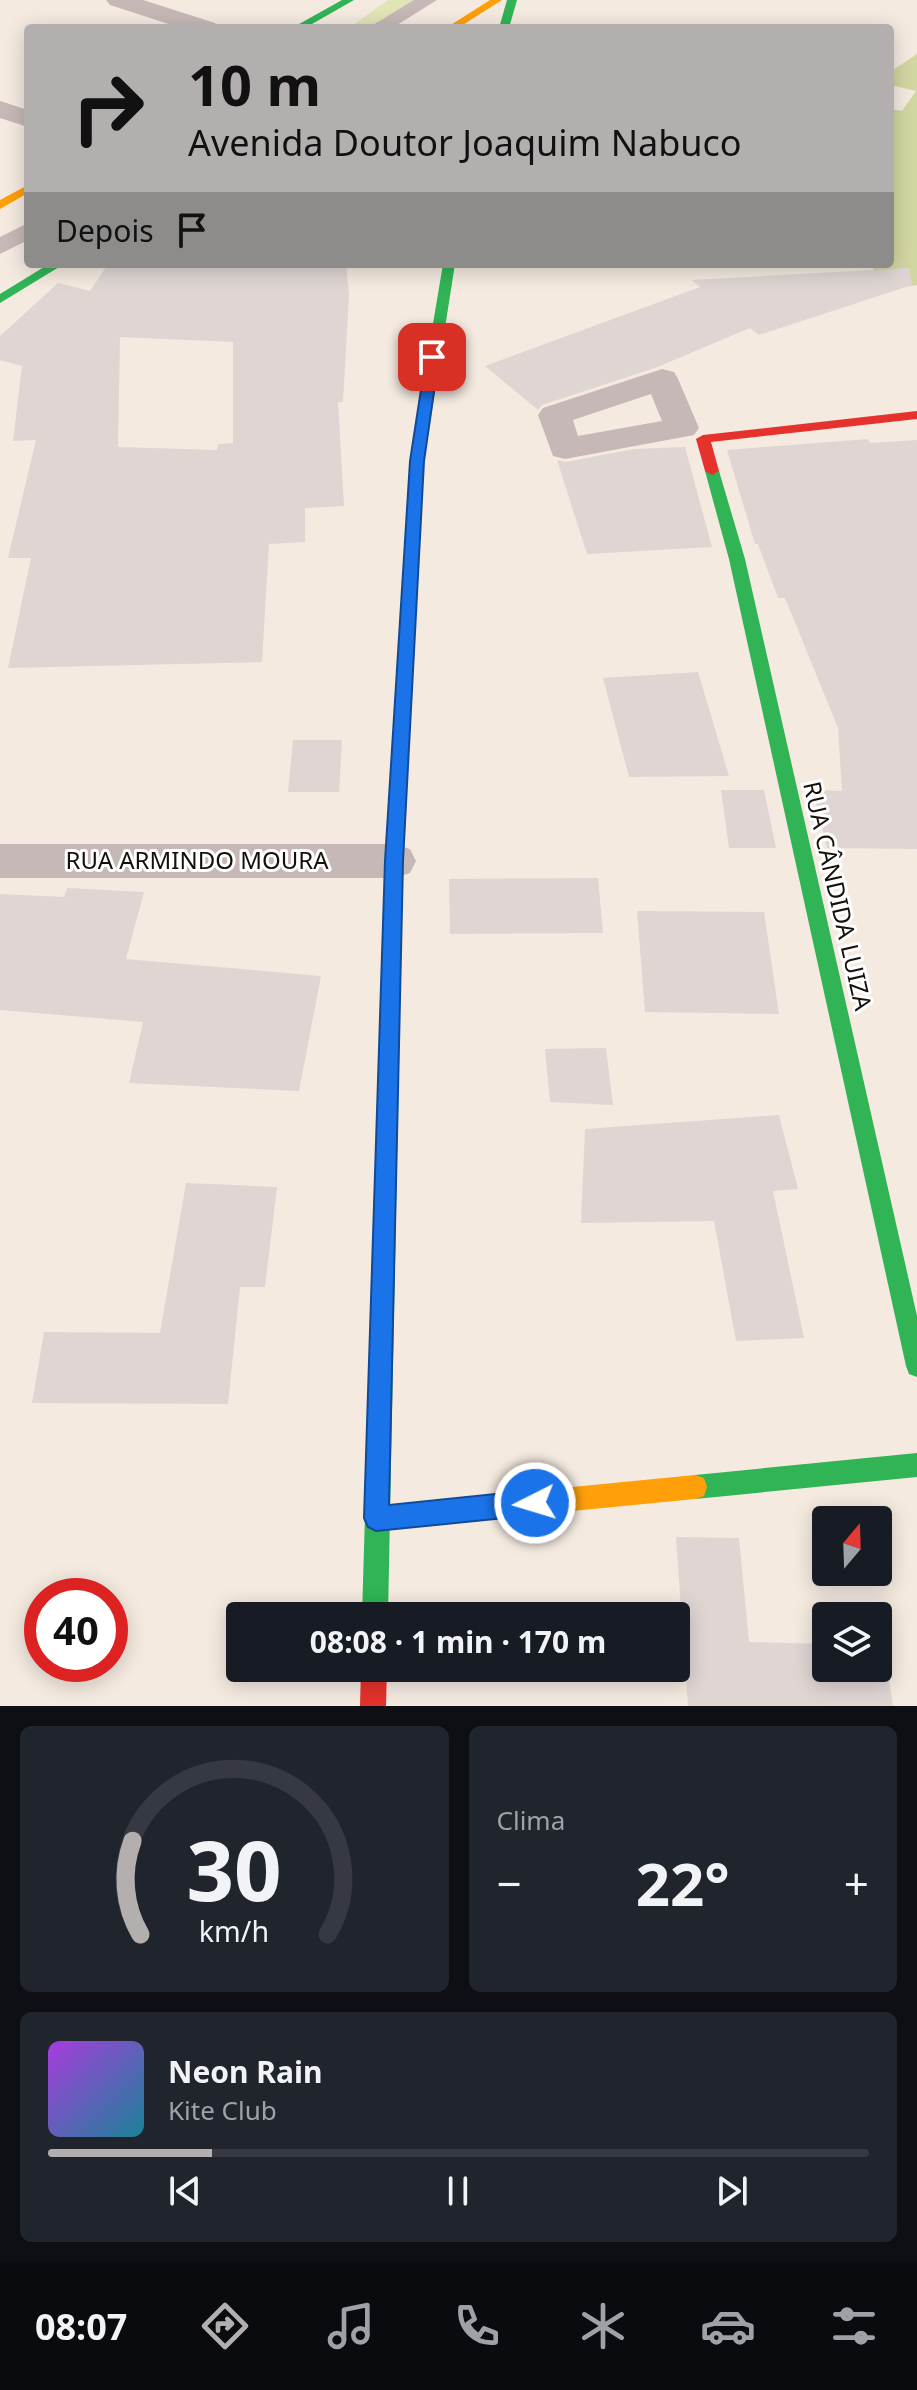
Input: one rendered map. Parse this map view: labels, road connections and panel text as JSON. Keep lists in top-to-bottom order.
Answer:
{
  "streets": {
    "main road": ["RUA CÂNDIDA LUIZA"],
    "street": ["RUA ARMINDO MOURA"]
  },
  "north": "top",
  "page": {
    "turn": ["10 m", "Avenida Doutor Joaquim Nabuco"],
    "then": "Depois",
    "limit": "40",
    "trip": "08:08 · 1 min · 170 m",
    "tile": "Clima",
    "heat": ["−", "22°", "+"],
    "song": ["Neon Rain", "Kite Club"],
    "tabs": "08:07",
    "gauge": ["30", "km/h"]
  }
}
